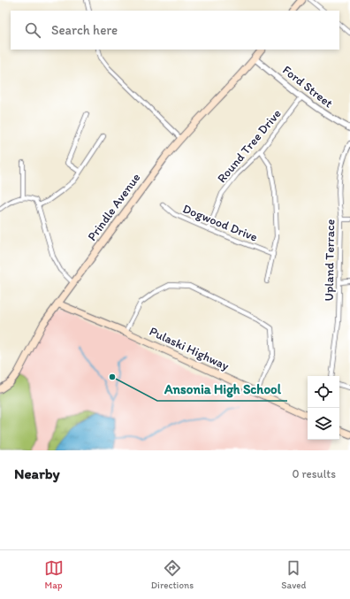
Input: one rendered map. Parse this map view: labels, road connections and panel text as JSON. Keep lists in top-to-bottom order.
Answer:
{
  "streets": {
    "main road": ["Prindle Avenue", "Pulaski Highway"],
    "street": [
      "Ford Street",
      "Round Tree Drive",
      "Dogwood Drive",
      "Upland Terrace"
    ]
  },
  "crossings": [
    ["Ford Street", "Round Tree Drive"],
    ["Ford Street", "Prindle Avenue"],
    ["Round Tree Drive", "Dogwood Drive"],
    ["Prindle Avenue", "Pulaski Highway"]
  ],
  "places": ["Ansonia High School"],
  "page": {
    "search": "Search here",
    "heading": ["Nearby", "0 results"],
    "nav": ["Map", "Directions", "Saved"]
  }
}
